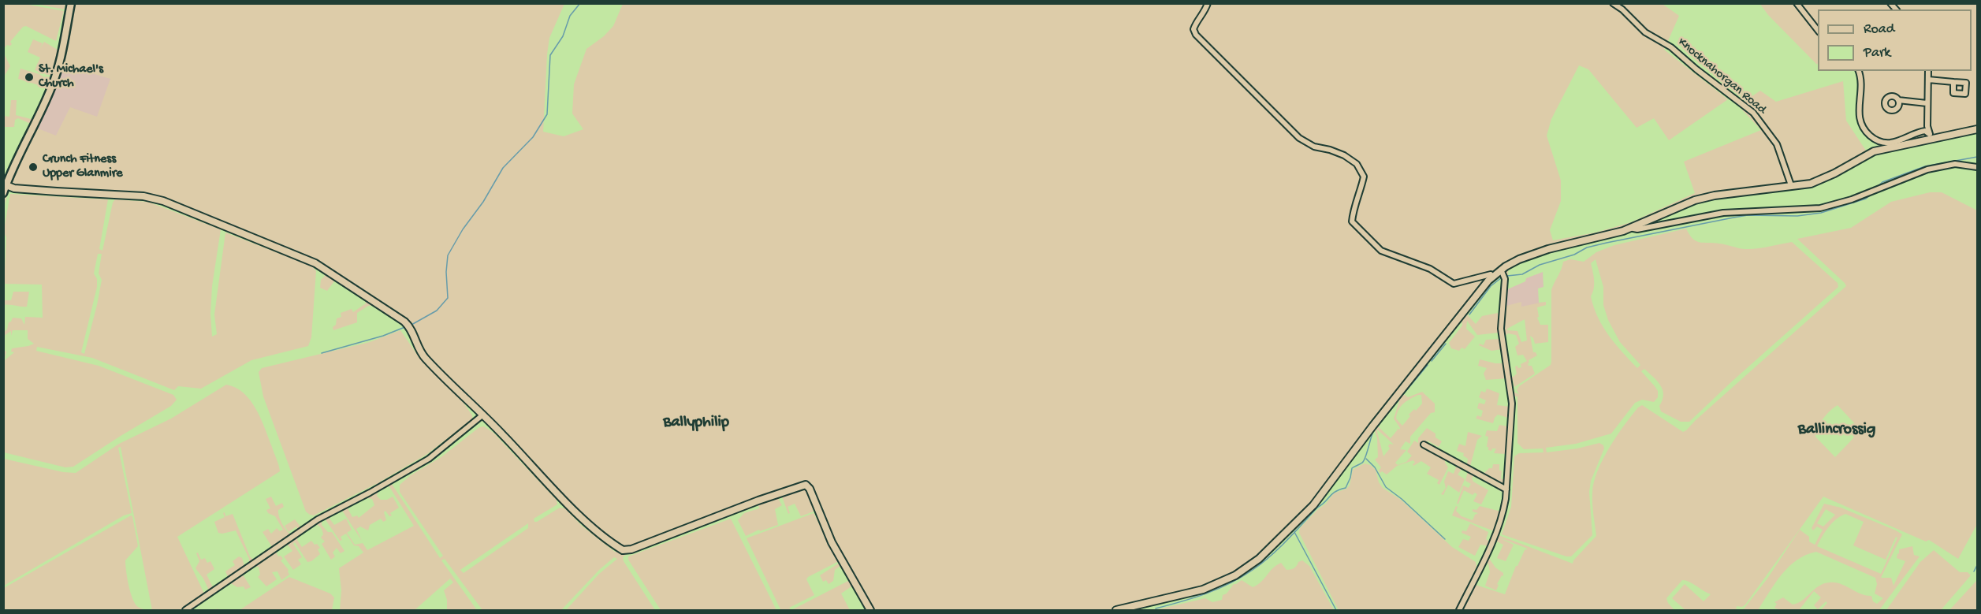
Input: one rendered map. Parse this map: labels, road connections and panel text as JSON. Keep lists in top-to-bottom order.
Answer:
{
  "streets": {
    "street": ["Knocknahorgan Road"]
  },
  "districts": ["Ballyphilip", "Ballincrossig"],
  "places": ["St. Michael's Church", "Crunch Fitness Upper Glanmire"],
  "legend": ["Road", "Park"]
}
